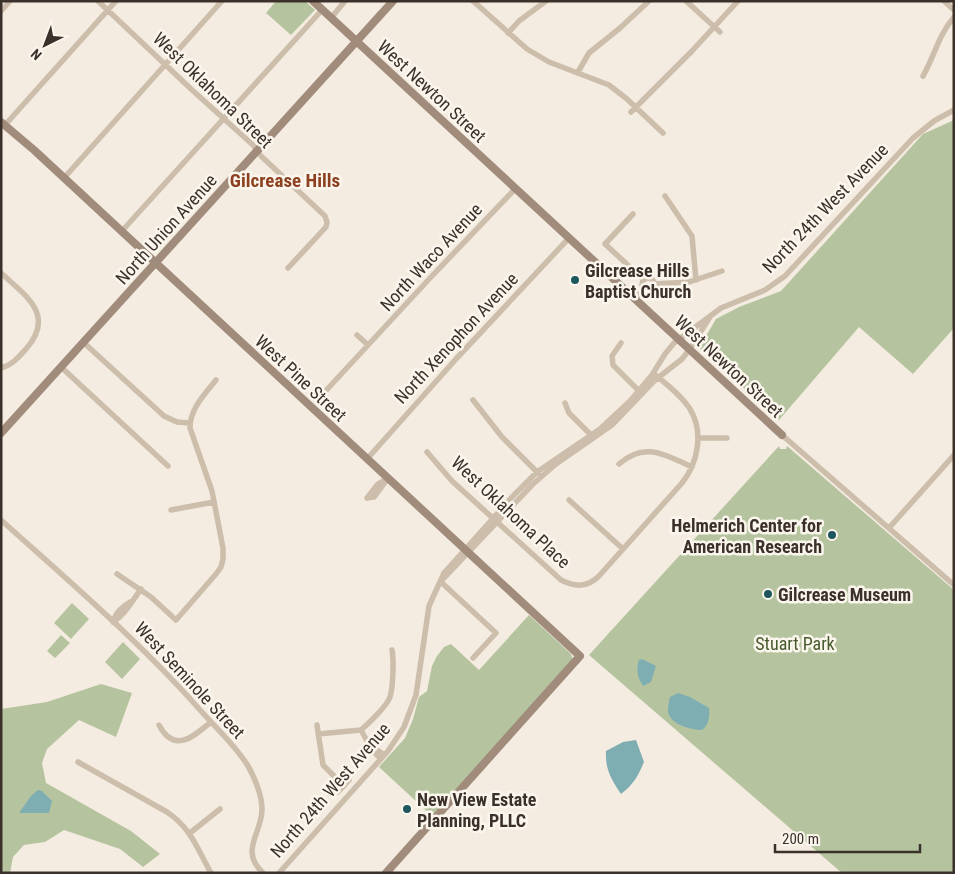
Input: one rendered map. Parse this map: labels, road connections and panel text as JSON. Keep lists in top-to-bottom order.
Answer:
{
  "streets": {
    "street": [
      "West Oklahoma Street",
      "West Newton Street",
      "North 24th West Avenue",
      "North Union Avenue",
      "North Waco Avenue",
      "North Xenophon Avenue",
      "West Pine Street",
      "West Oklahoma Place",
      "West Seminole Street"
    ]
  },
  "crossings": [
    ["West Oklahoma Street", "North Union Avenue"],
    ["West Newton Street", "North 24th West Avenue"],
    ["West Newton Street", "North Union Avenue"],
    ["West Newton Street", "North Waco Avenue"],
    ["West Newton Street", "North Xenophon Avenue"],
    ["North 24th West Avenue", "West Pine Street"],
    ["North 24th West Avenue", "West Oklahoma Place"],
    ["North Union Avenue", "West Pine Street"],
    ["North Xenophon Avenue", "West Pine Street"]
  ],
  "districts": ["Gilcrease Hills"],
  "parks": ["Stuart Park"],
  "places": [
    "Gilcrease Hills Baptist Church",
    "Helmerich Center for American Research",
    "Gilcrease Museum",
    "New View Estate Planning, PLLC"
  ],
  "scale_bar": "200 m",
  "north": "bottom left"
}
